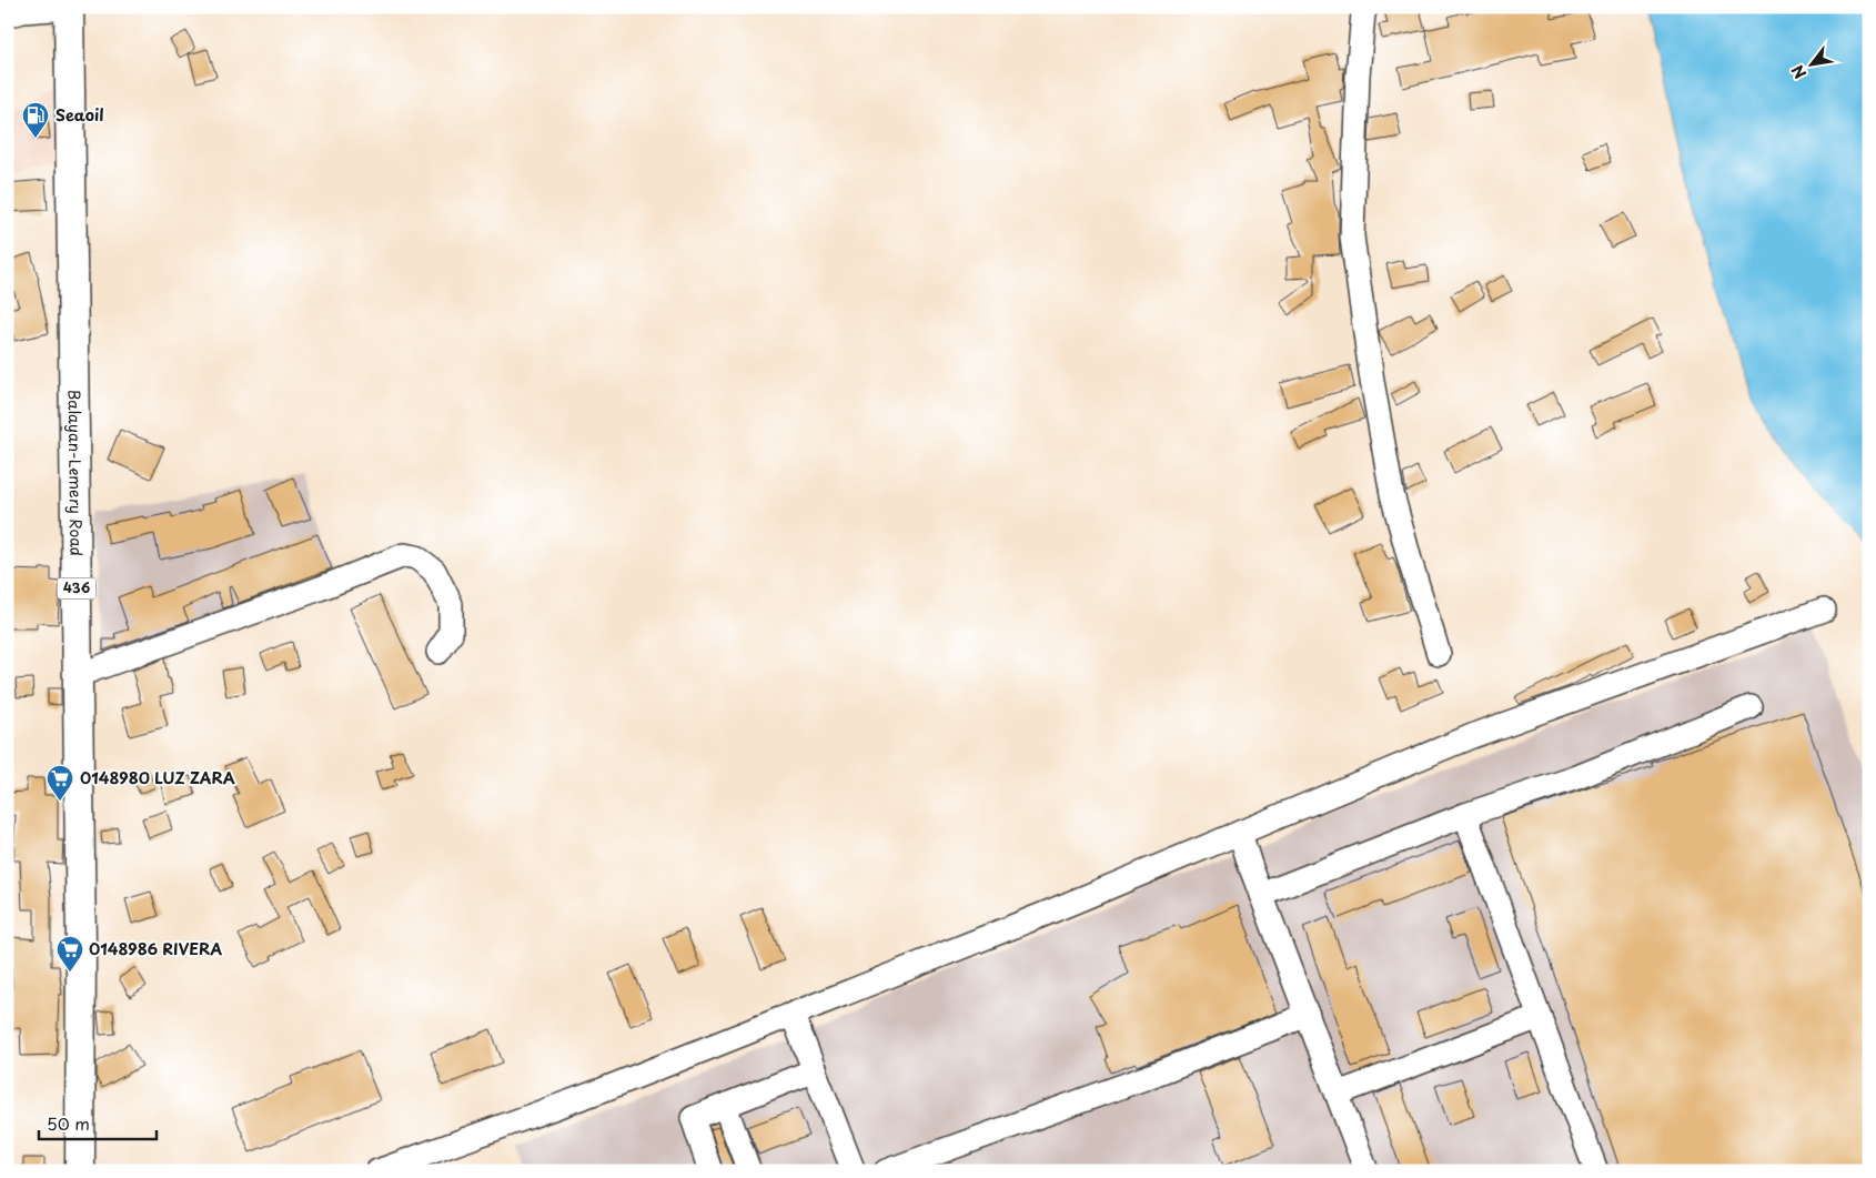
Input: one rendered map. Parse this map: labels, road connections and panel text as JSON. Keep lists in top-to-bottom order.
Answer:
{
  "streets": {
    "main road": ["Balayan-Lemery Road", "436"]
  },
  "places": {
    "fuel station": ["Seaoil"],
    "supermarket": ["0148980 LUZ ZARA", "0148986 RIVERA"]
  },
  "scale_bar": "50 m",
  "north": "bottom left"
}
